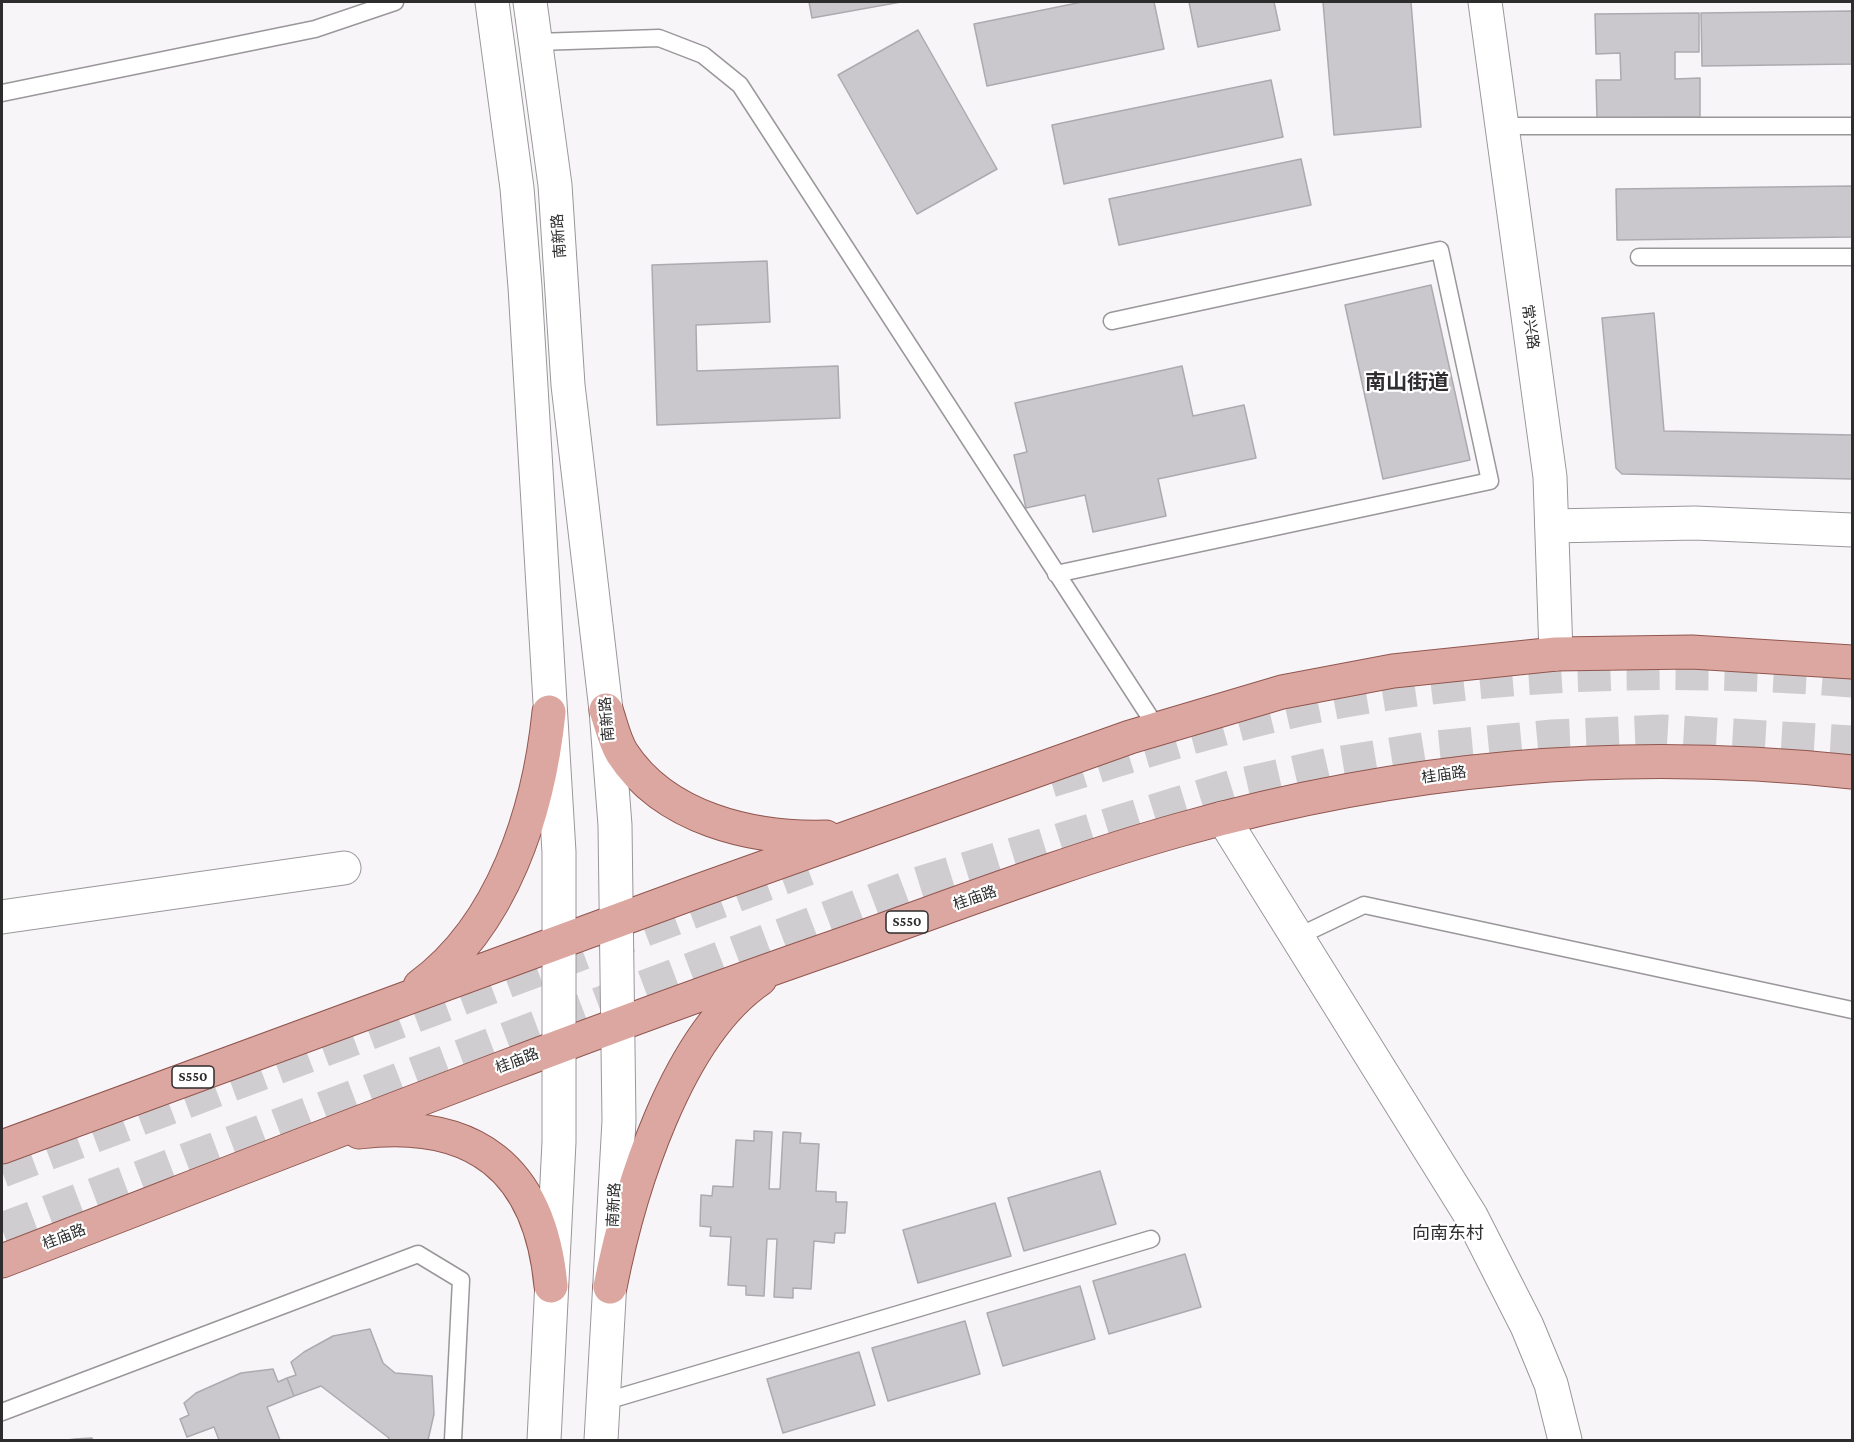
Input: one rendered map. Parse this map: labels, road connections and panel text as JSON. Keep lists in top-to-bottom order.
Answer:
{
  "streets": {
    "main road": [
      "南新路",
      "常兴路",
      "桂庙路",
      "S550"
    ]
  },
  "crossings": [
    ["南新路", "桂庙路"],
    ["南新路", "S550"],
    ["常兴路", "S550"]
  ],
  "districts": ["南山街道", "向南东村"]
}
